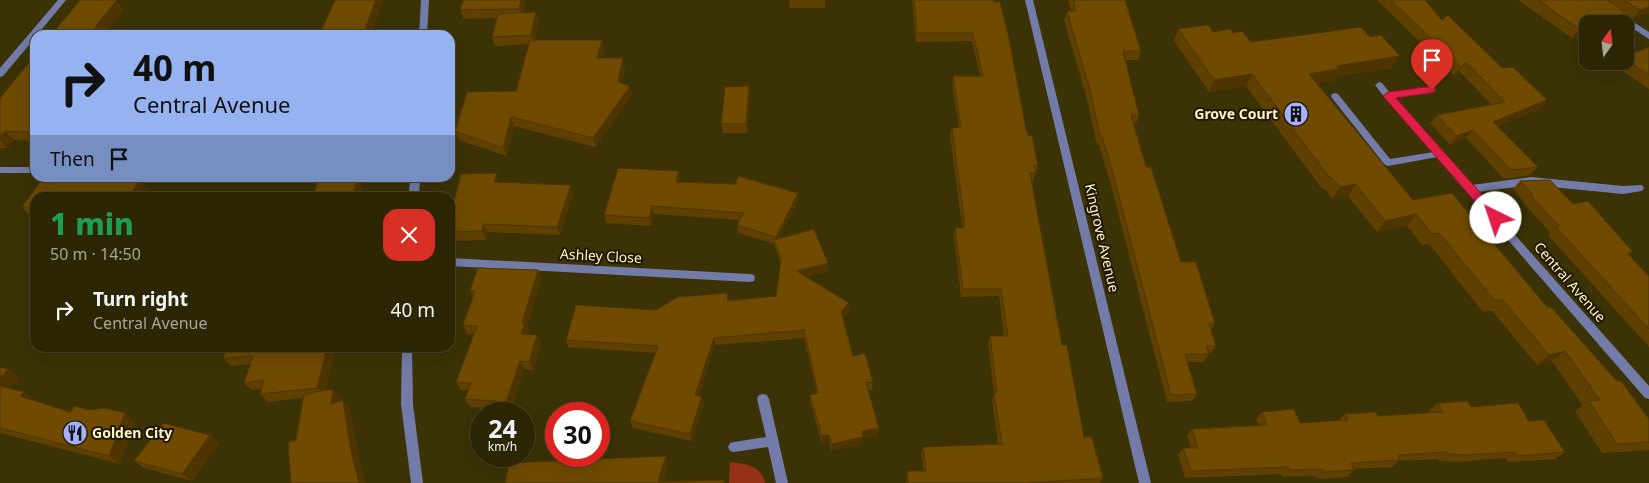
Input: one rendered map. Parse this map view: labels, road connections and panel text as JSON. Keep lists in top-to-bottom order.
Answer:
{
  "streets": {
    "street": ["Kingrove Avenue", "Ashley Close", "Central Avenue"]
  },
  "places": {
    "building": ["Grove Court"],
    "restaurant": ["Golden City"]
  },
  "north": "top",
  "page": {
    "turn": ["40 m", "Central Avenue"],
    "then": "Then",
    "heading": ["1 min", "50 m · 14:50"],
    "list": [
      {
        "name": "Turn right",
        "note": "Central Avenue",
        "value": "40 m"
      }
    ],
    "speed": "24 km/h",
    "limit": "30"
  }
}
